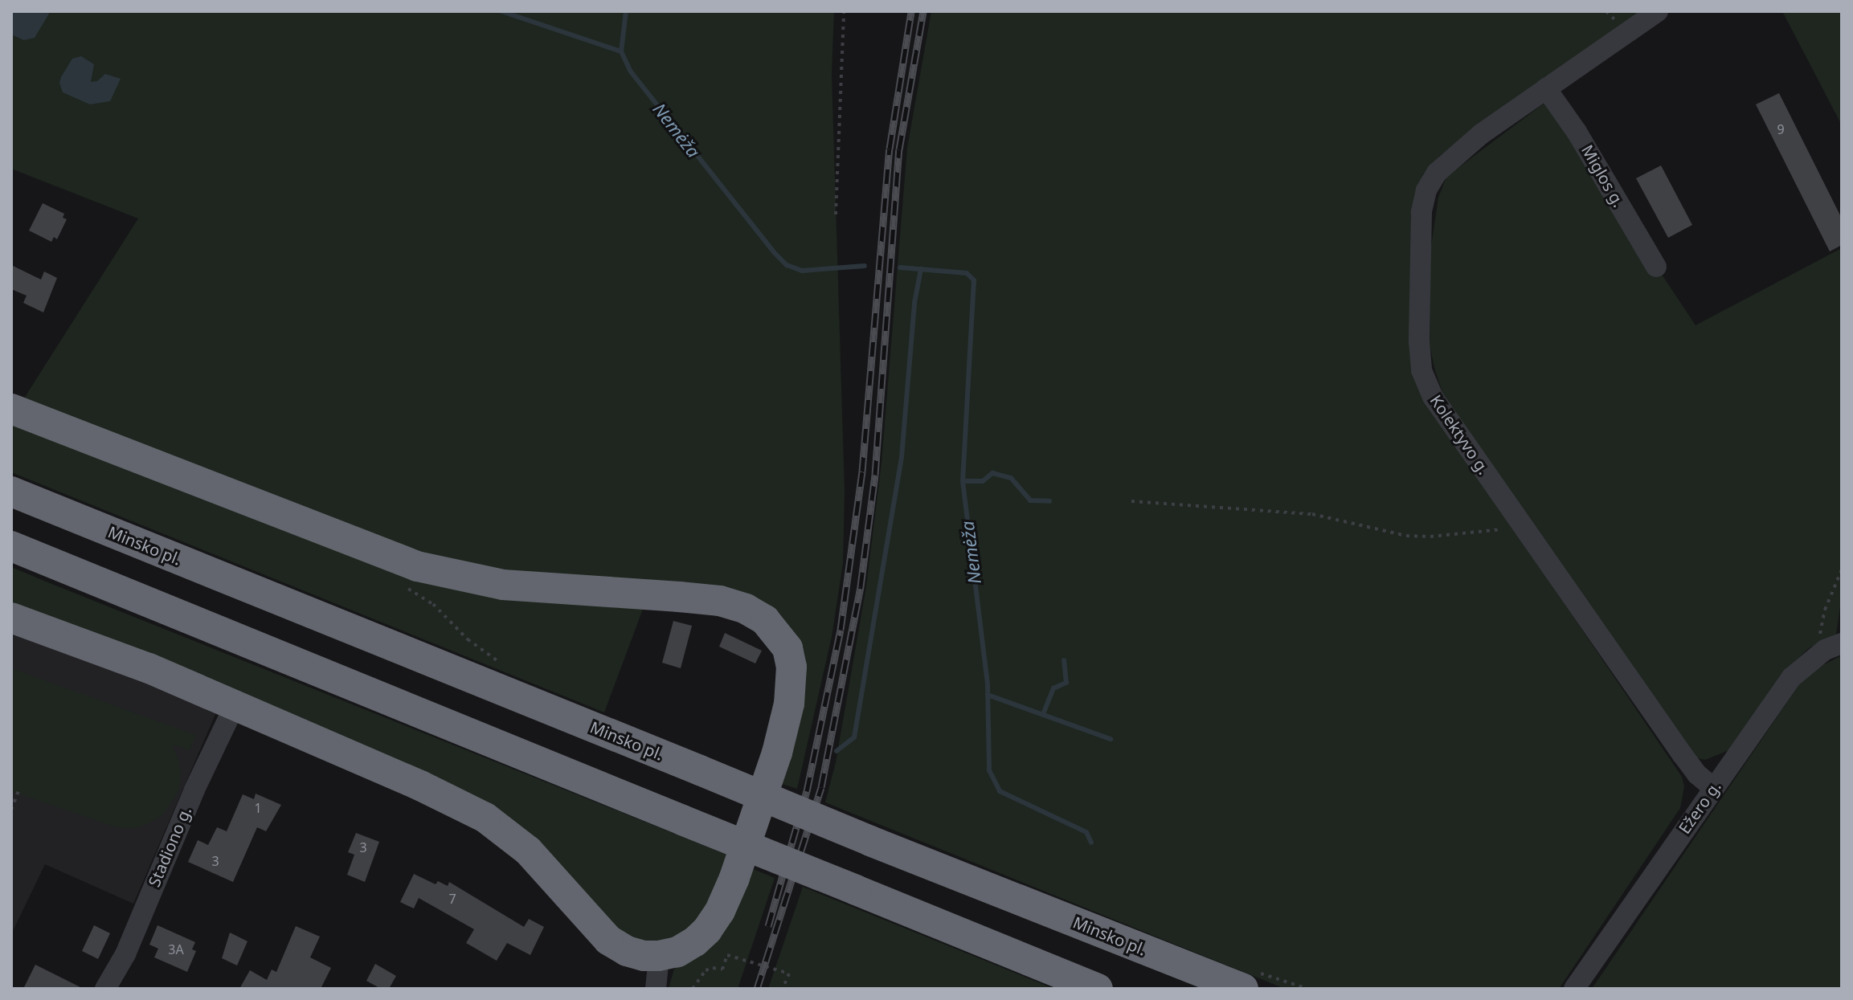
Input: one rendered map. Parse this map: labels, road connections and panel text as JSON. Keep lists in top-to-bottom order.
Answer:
{
  "streets": {
    "highway": ["Minsko pl."],
    "street": [
      "Miglos g.",
      "Kolektyvo g.",
      "Ežero g.",
      "Stadiono g."
    ]
  },
  "crossings": [
    ["Miglos g.", "Kolektyvo g."],
    ["Kolektyvo g.", "Ežero g."]
  ],
  "water": ["Nemėža"],
  "house_numbers": [
    "9",
    "1",
    "3",
    "3",
    "7",
    "3A"
  ]
}
